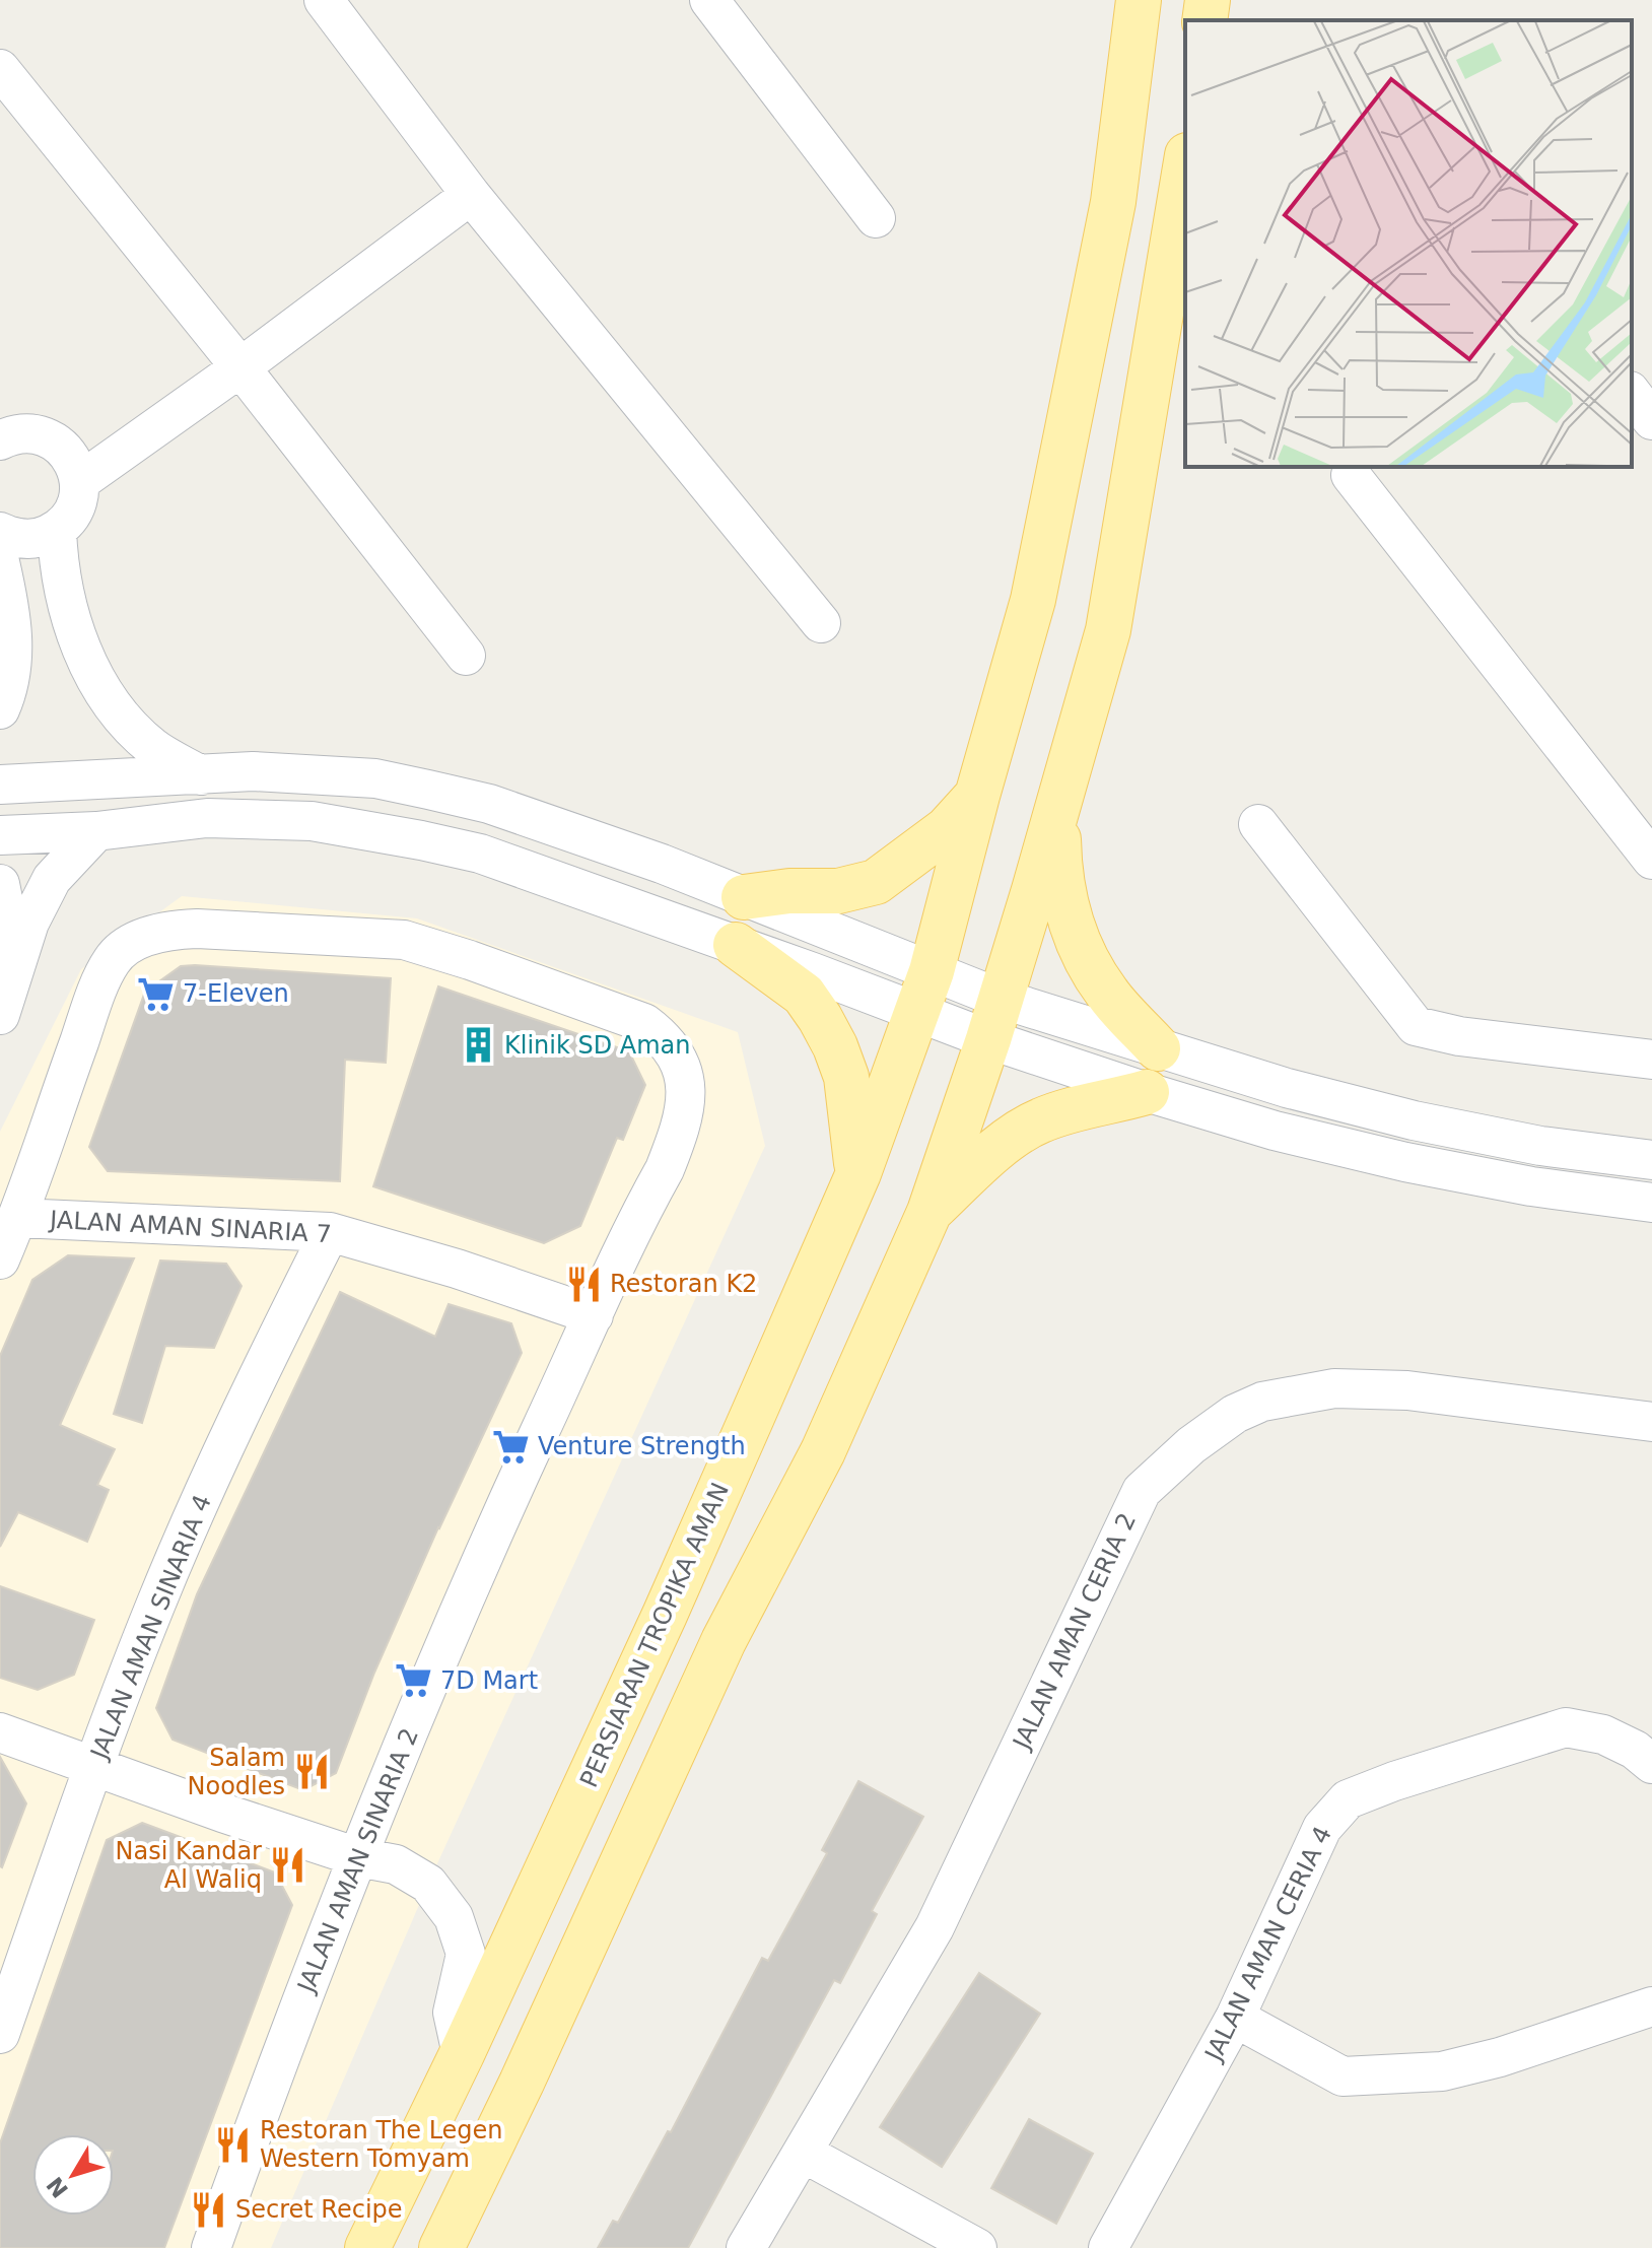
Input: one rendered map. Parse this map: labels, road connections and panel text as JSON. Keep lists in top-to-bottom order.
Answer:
{
  "streets": {
    "main road": ["PERSIARAN TROPIKA AMAN"],
    "street": [
      "JALAN AMAN SINARIA 7",
      "JALAN AMAN SINARIA 4",
      "JALAN AMAN CERIA 2",
      "JALAN AMAN SINARIA 2",
      "JALAN AMAN CERIA 4"
    ]
  },
  "crossings": [
    ["JALAN AMAN SINARIA 7", "JALAN AMAN SINARIA 4"],
    ["JALAN AMAN SINARIA 7", "JALAN AMAN SINARIA 2"]
  ],
  "places": {
    "supermarket": ["7-Eleven", "Venture Strength", "7D Mart"],
    "building": ["Klinik SD Aman"],
    "restaurant": [
      "Restoran K2",
      "Salam Noodles",
      "Nasi Kandar Al Waliq",
      "Restoran The Legen Western Tomyam",
      "Secret Recipe"
    ]
  },
  "north": "bottom left"
}
